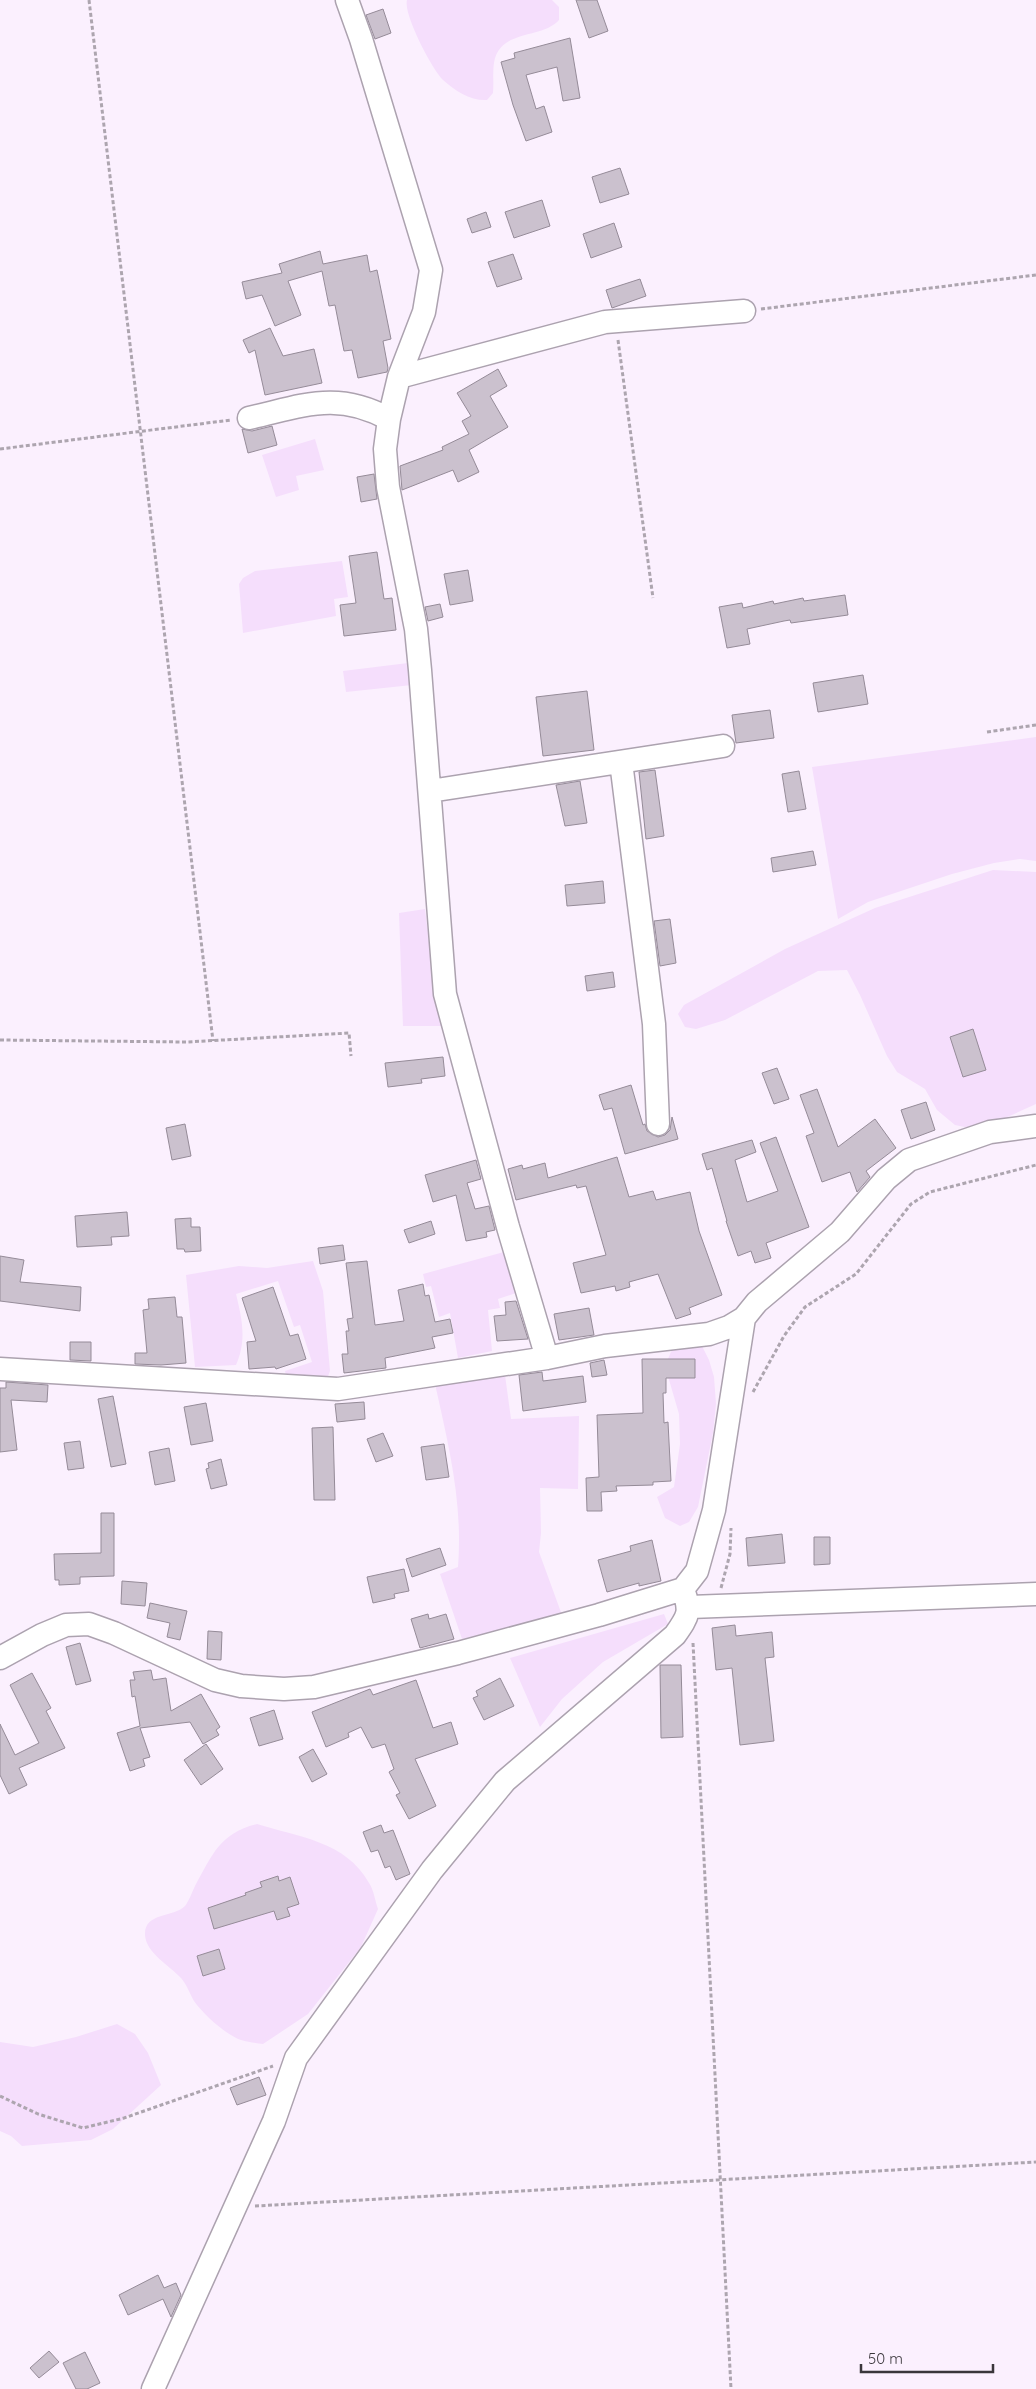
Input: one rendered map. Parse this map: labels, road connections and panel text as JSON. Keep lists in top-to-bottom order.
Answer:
{
  "scale_bar": "50 m"
}
